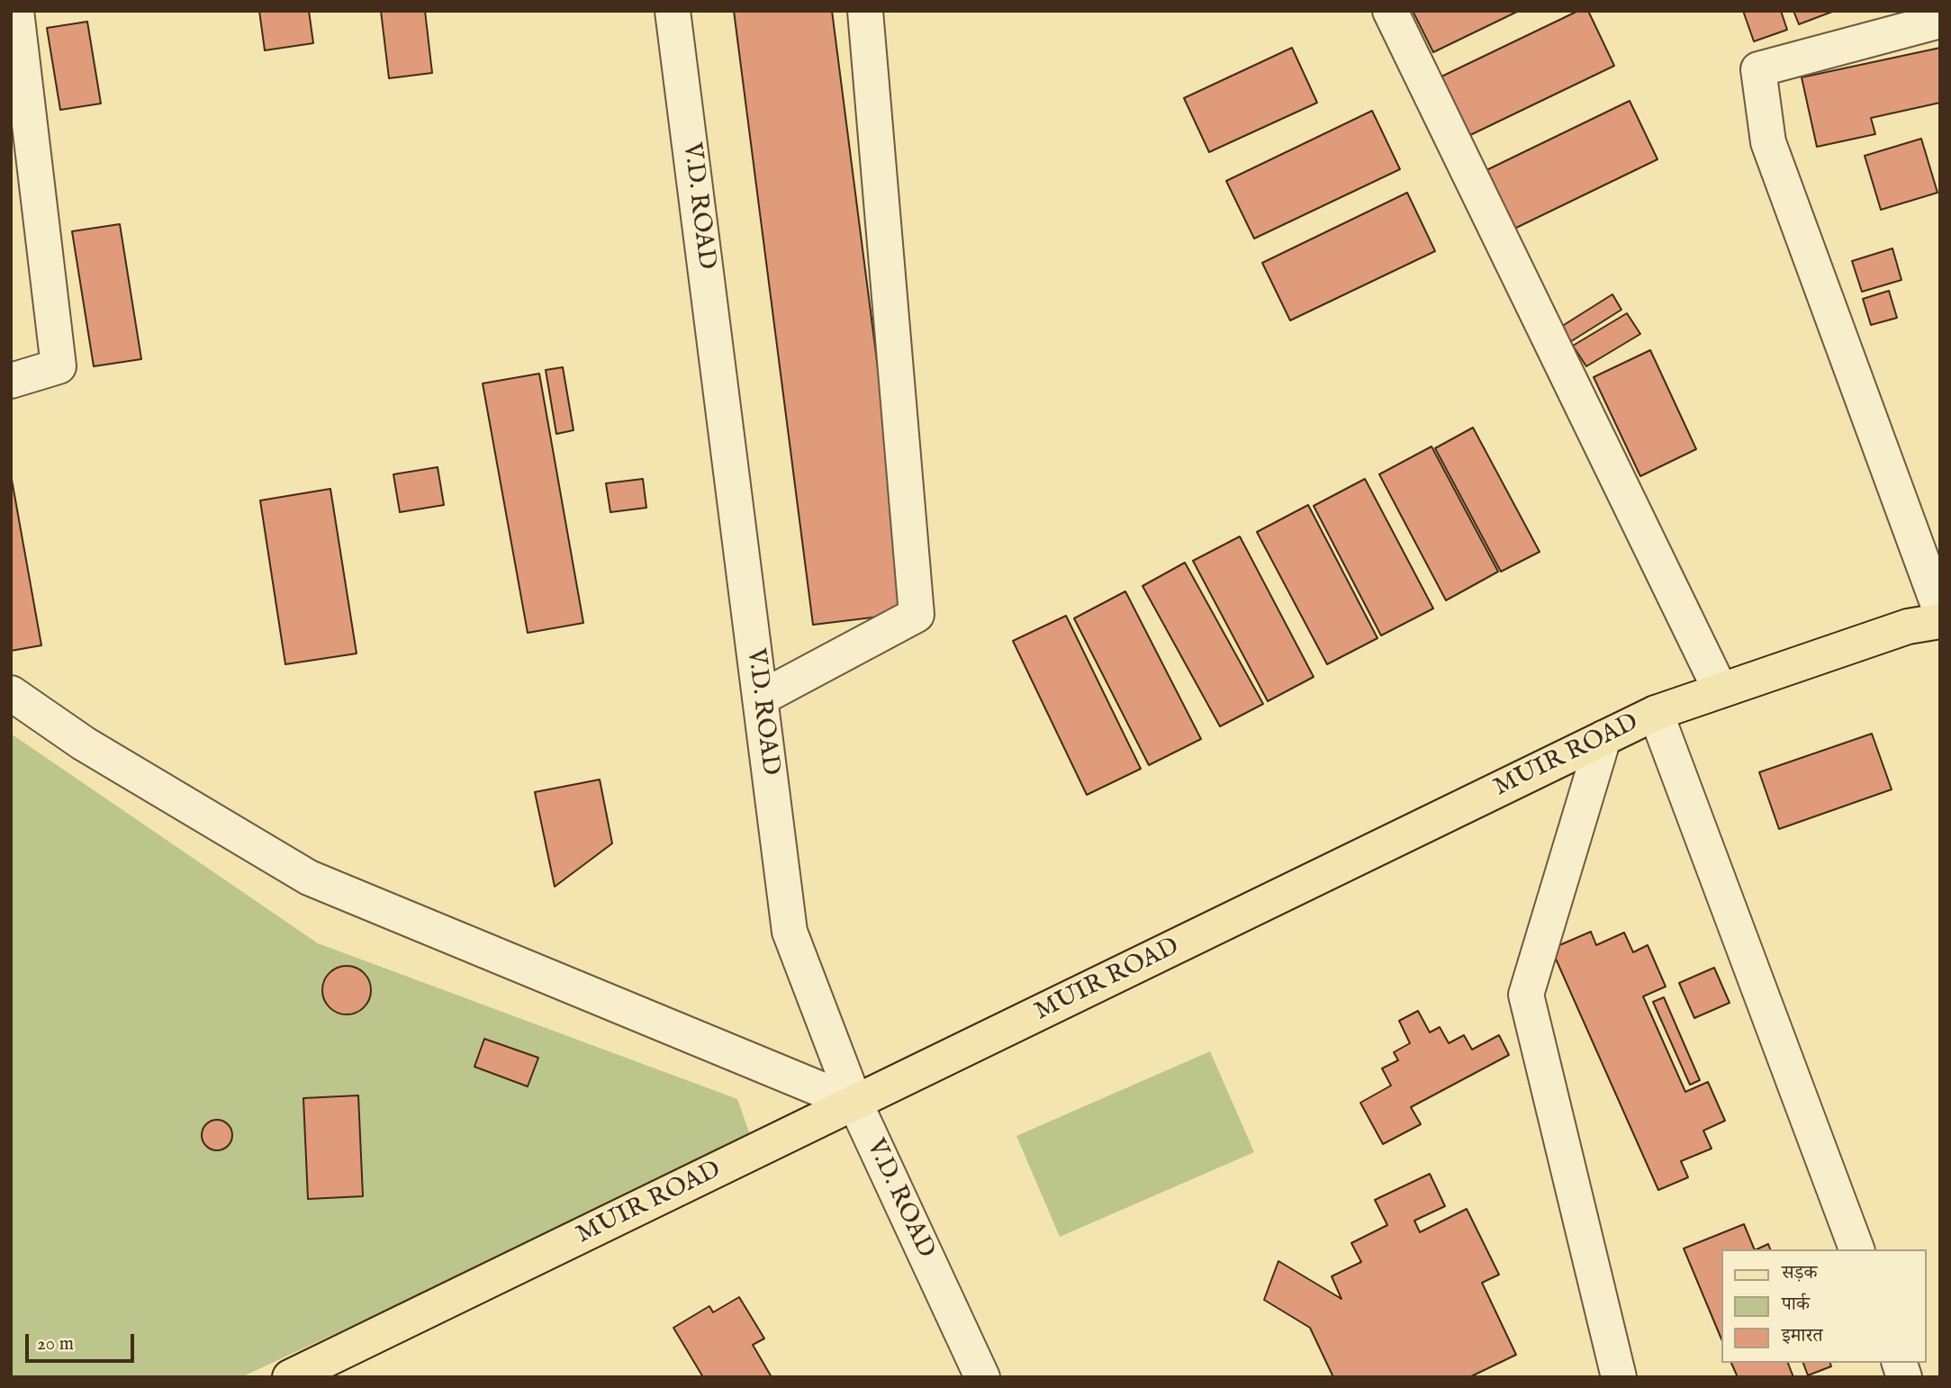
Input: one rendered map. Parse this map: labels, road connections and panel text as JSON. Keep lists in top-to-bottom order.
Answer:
{
  "streets": {
    "main road": ["MUIR ROAD"],
    "street": ["V.D. ROAD"]
  },
  "crossings": [
    ["V.D. ROAD", "MUIR ROAD"]
  ],
  "legend": ["सड़क", "पार्क", "इमारत"],
  "scale_bar": "20 m"
}
